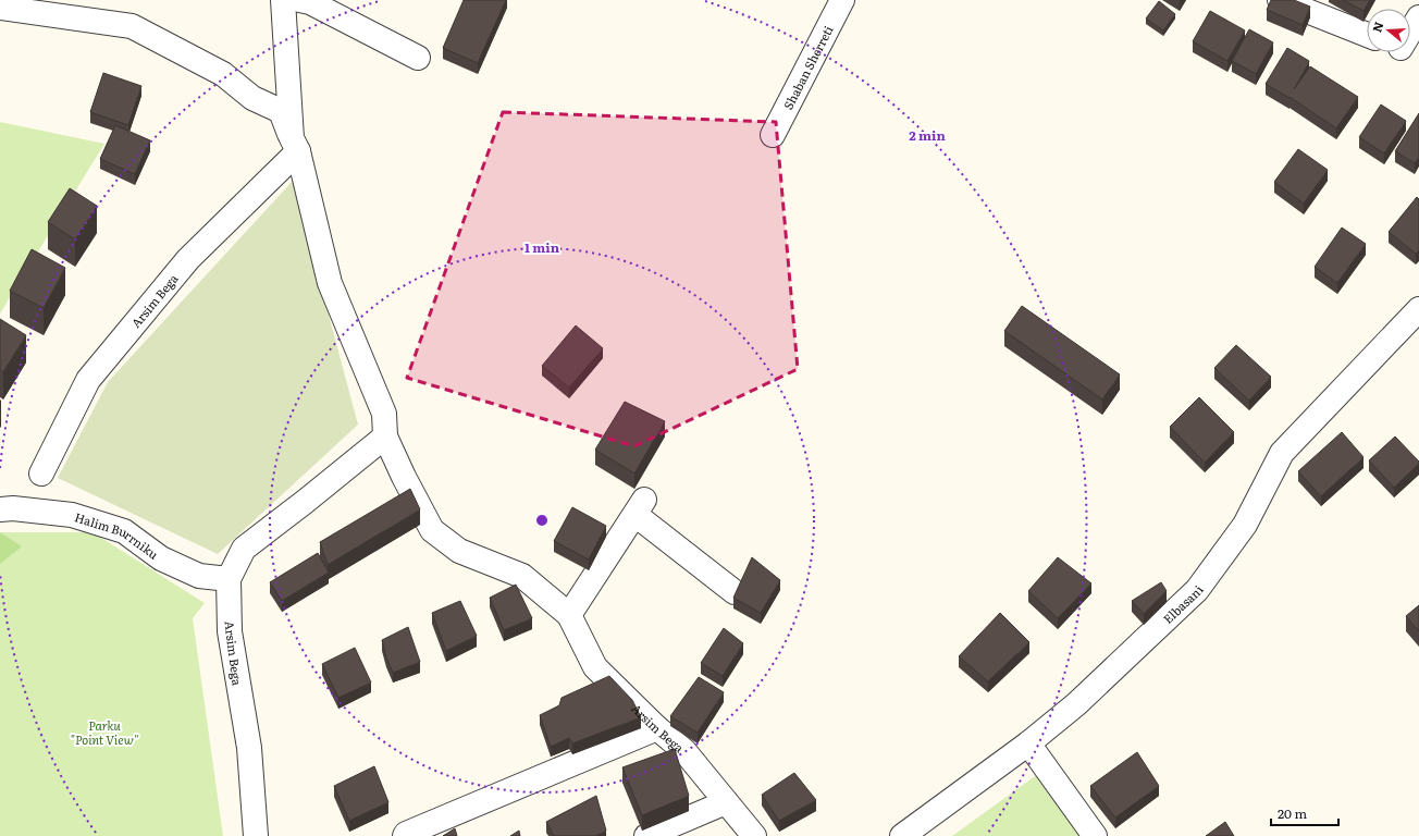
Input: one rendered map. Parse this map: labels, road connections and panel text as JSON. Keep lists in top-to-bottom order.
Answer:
{
  "streets": {
    "street": [
      "Shaban Sherreti",
      "Arsim Bega",
      "Halim Burrniku",
      "Elbasani"
    ]
  },
  "crossings": [
    ["Arsim Bega", "Halim Burrniku"]
  ],
  "parks": ["Parku \"Point View\""],
  "scale_bar": "20 m",
  "north": "left",
  "rings": ["2 min", "1 min"]
}
